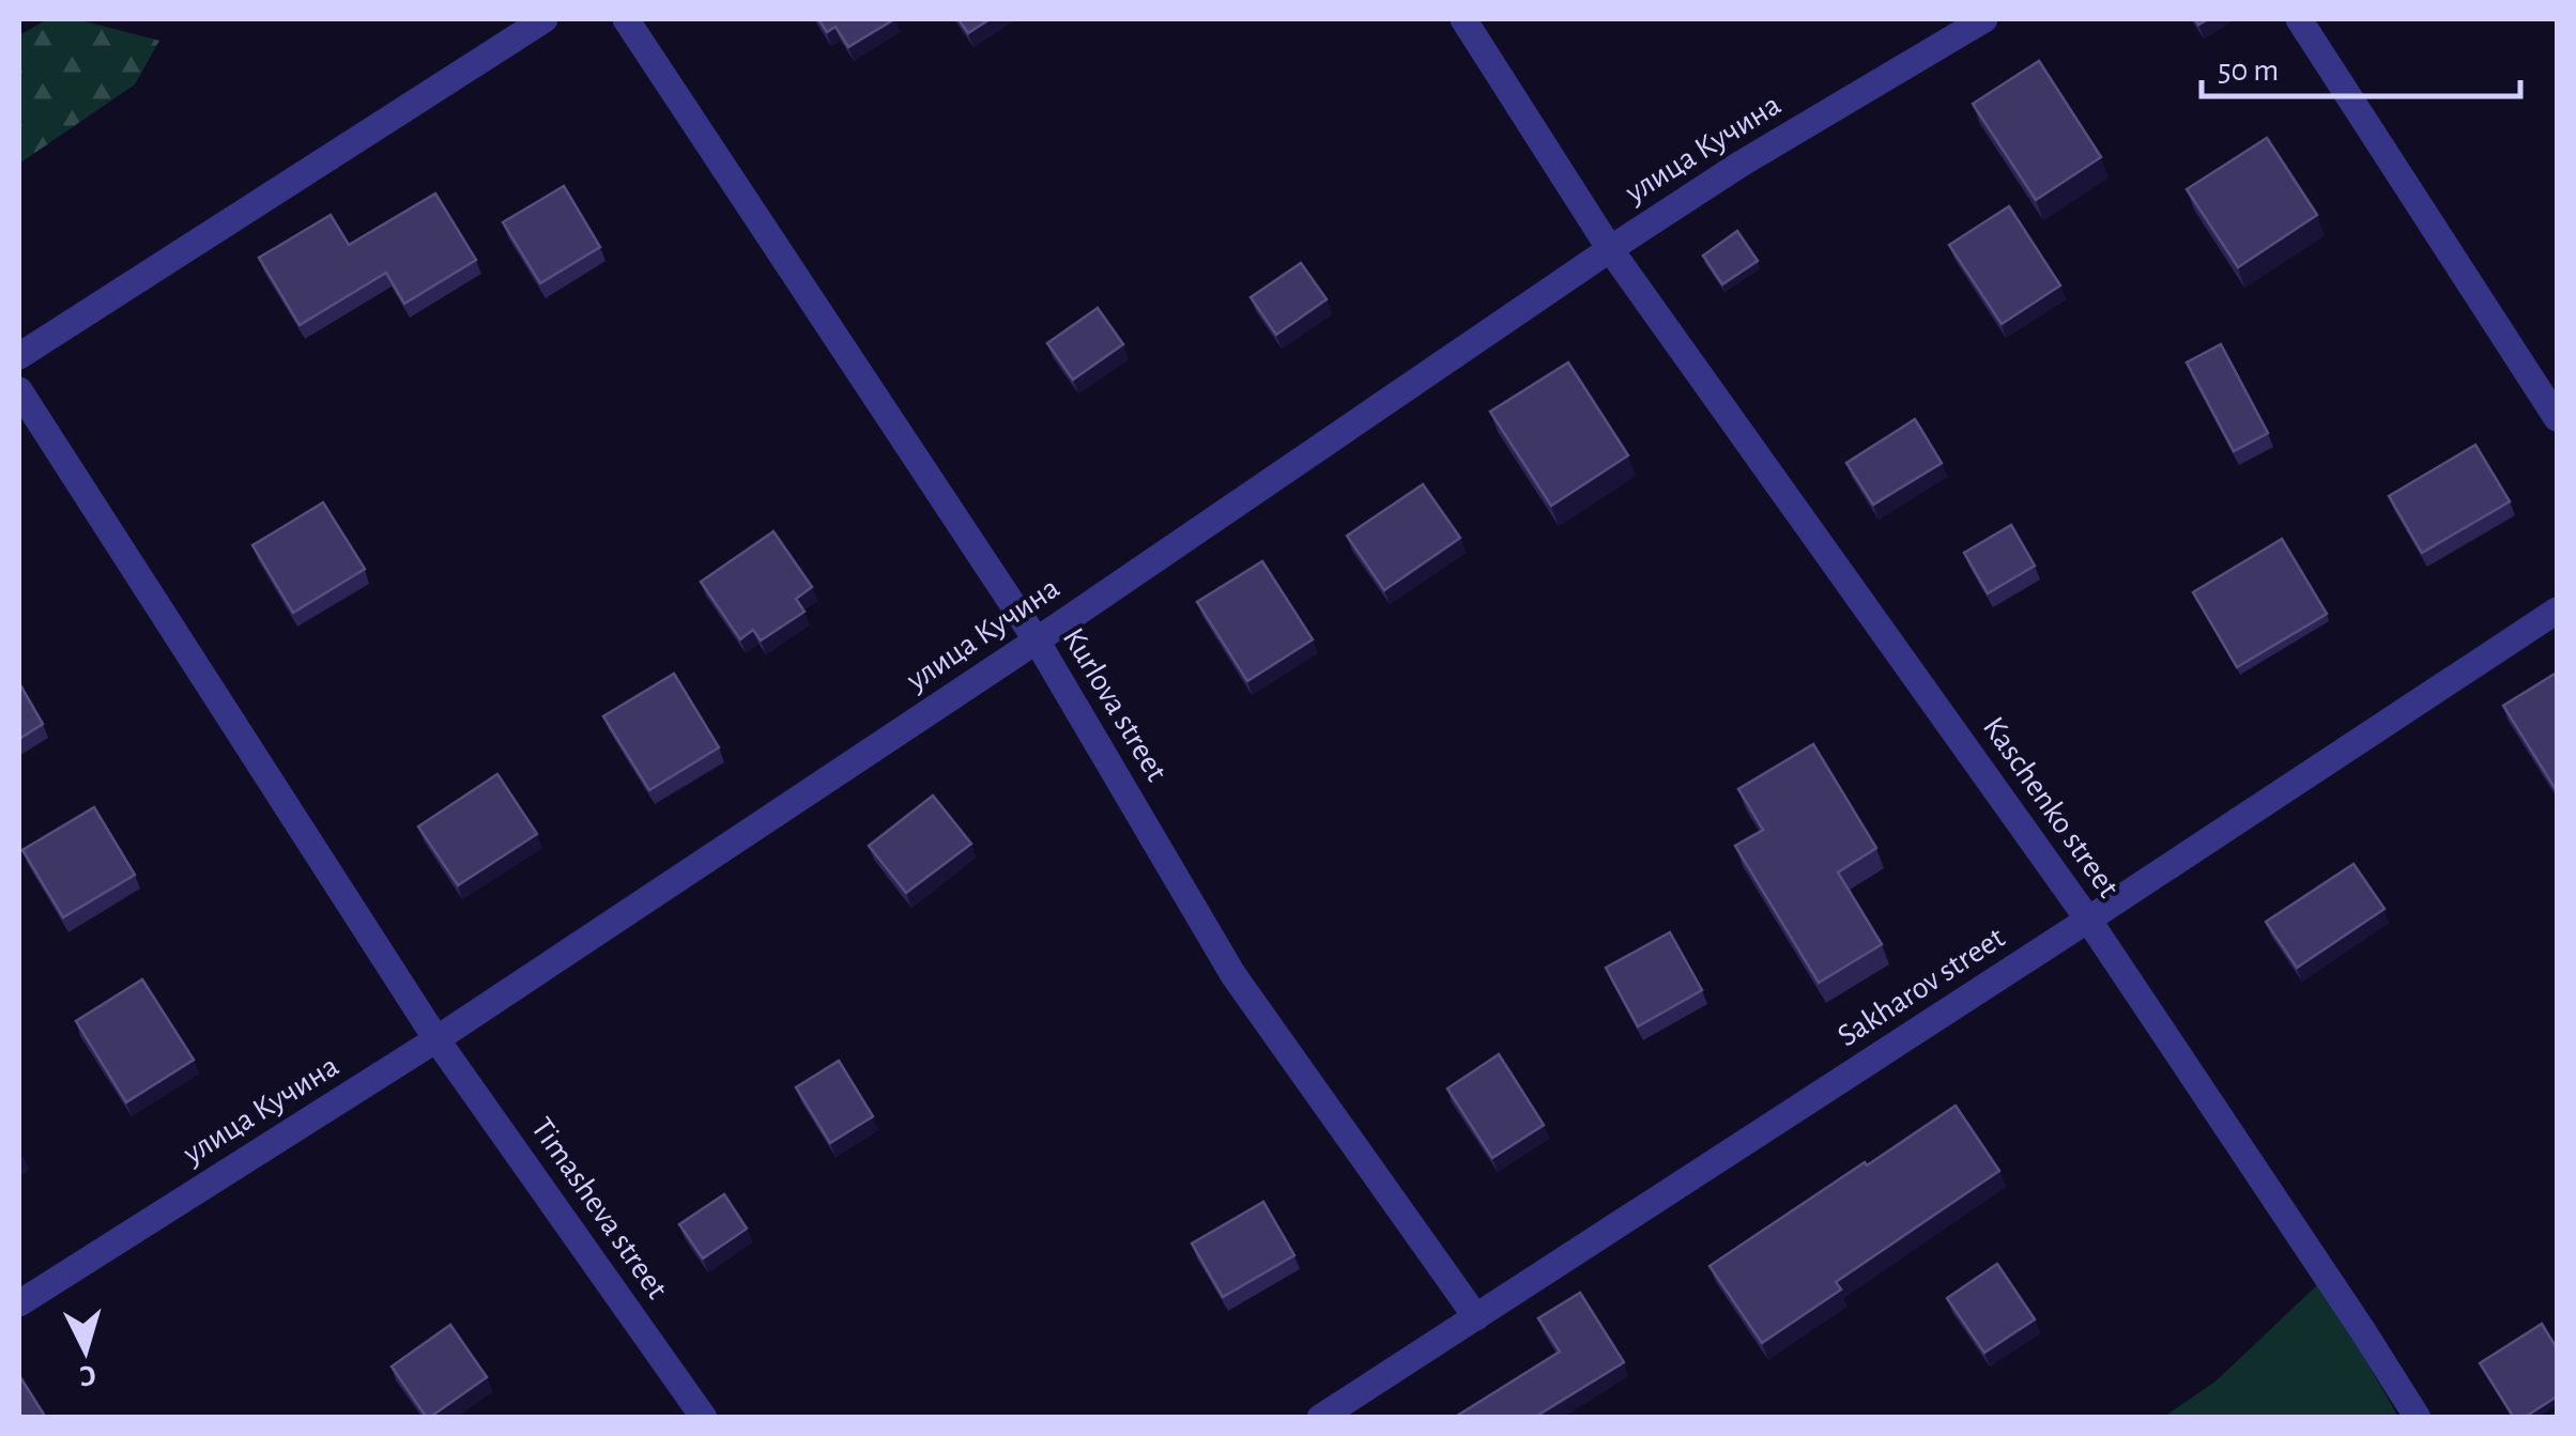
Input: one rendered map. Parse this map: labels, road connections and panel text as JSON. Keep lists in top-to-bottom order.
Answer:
{
  "streets": {
    "street": [
      "улица Кучина",
      "Kurlova street",
      "Kaschenko street",
      "Sakharov street",
      "Timasheva street"
    ]
  },
  "crossings": [
    ["улица Кучина", "Kurlova street"],
    ["улица Кучина", "Kaschenko street"],
    ["улица Кучина", "Timasheva street"],
    ["Kurlova street", "Sakharov street"],
    ["Kaschenko street", "Sakharov street"]
  ],
  "scale_bar": "50 m",
  "north": "bottom"
}
